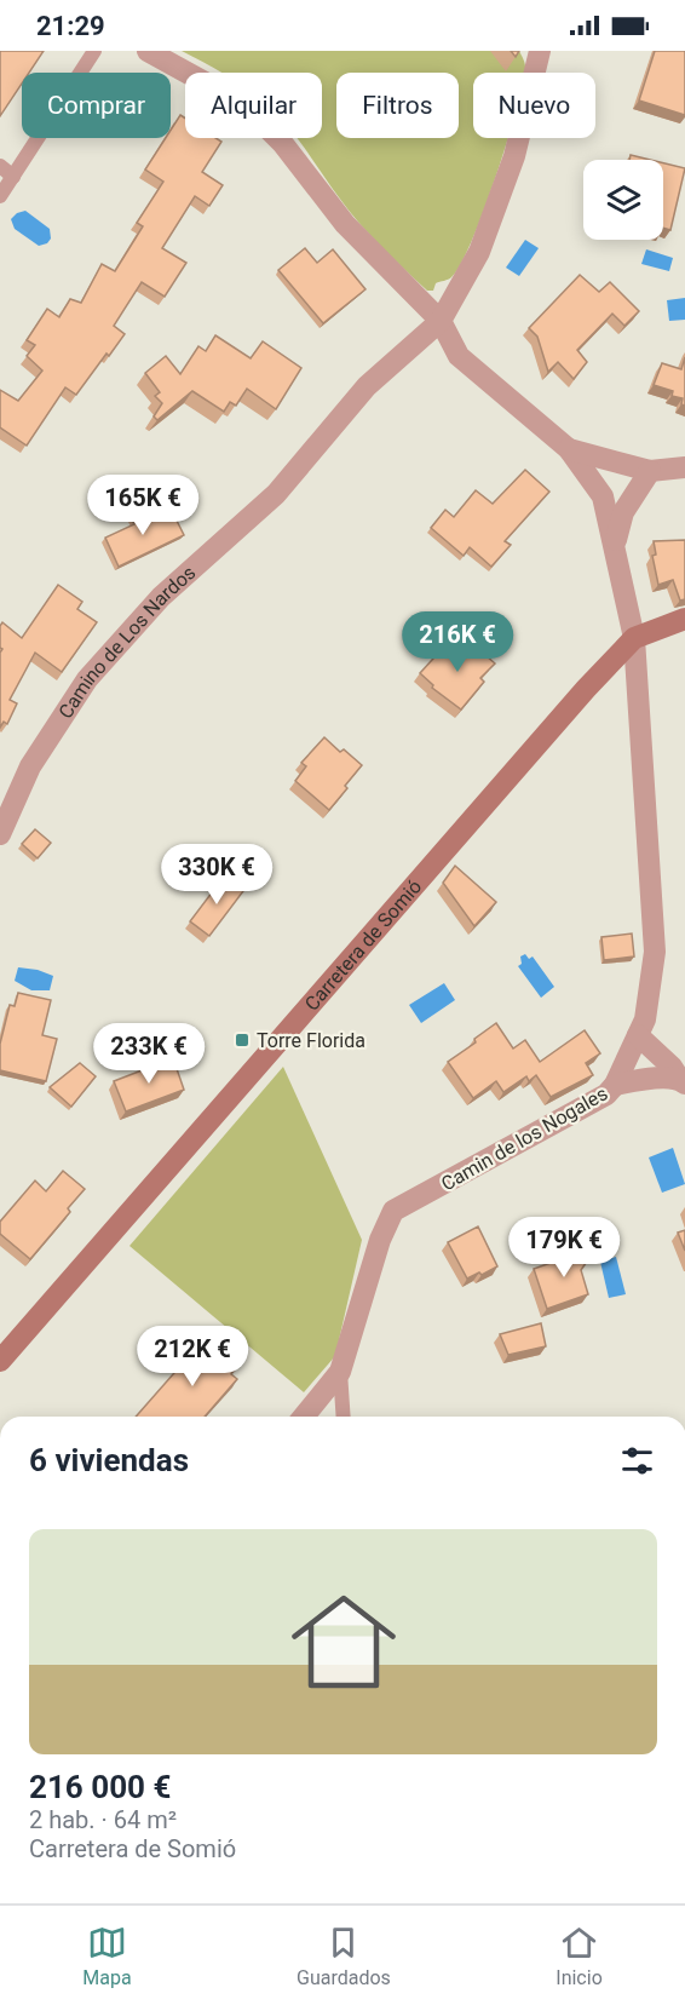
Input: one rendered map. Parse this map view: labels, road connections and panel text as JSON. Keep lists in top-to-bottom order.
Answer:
{
  "streets": {
    "street": ["Camino de Los Nardos", "Carretera de Somió", "Camin de los Nogales"]
  },
  "crossings": [
    ["Carretera de Somió", "Camin de los Nogales"]
  ],
  "places": {
    "transit": ["Torre Florida"]
  },
  "page": {
    "status": "21:29",
    "chip": [
      "Comprar",
      "Alquilar",
      "Filtros",
      "Nuevo"
    ],
    "price": [
      "165K €",
      "216K €",
      "330K €",
      "233K €",
      "179K €",
      "212K €"
    ],
    "heading": "6 viviendas",
    "list": [
      {
        "name": "216 000 €",
        "note": "2 hab. · 64 m² · Carretera de Somió"
      }
    ],
    "tabs": ["Mapa", "Guardados", "Inicio"]
  }
}
